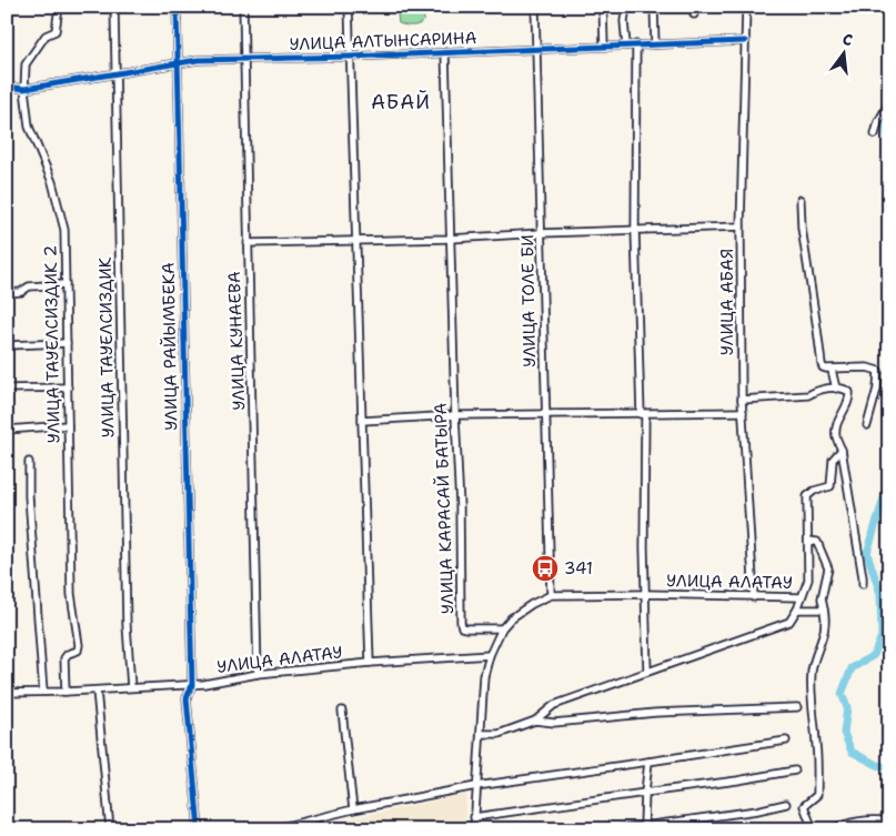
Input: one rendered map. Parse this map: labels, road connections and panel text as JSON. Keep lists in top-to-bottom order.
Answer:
{
  "streets": {
    "street": [
      "УЛИЦА АЛТЫНСАРИНА",
      "УЛИЦА ТОЛЕ БИ",
      "УЛИЦА АБАЯ",
      "УЛИЦА КУНАЕВА",
      "УЛИЦА ТАУЕЛСИЗДИК 2",
      "УЛИЦА РАЙЫМБЕКА",
      "УЛИЦА ТАУЕЛСИЗДИК",
      "УЛИЦА КАРАСАЙ БАТЫРА",
      "УЛИЦА АЛАТАУ"
    ]
  },
  "crossings": [
    ["УЛИЦА АЛТЫНСАРИНА", "УЛИЦА ТОЛЕ БИ"],
    ["УЛИЦА АЛТЫНСАРИНА", "УЛИЦА АБАЯ"],
    ["УЛИЦА АЛТЫНСАРИНА", "УЛИЦА КУНАЕВА"],
    ["УЛИЦА АЛТЫНСАРИНА", "УЛИЦА ТАУЕЛСИЗДИК 2"],
    ["УЛИЦА АЛТЫНСАРИНА", "УЛИЦА РАЙЫМБЕКА"],
    ["УЛИЦА АЛТЫНСАРИНА", "УЛИЦА ТАУЕЛСИЗДИК"],
    ["УЛИЦА АЛТЫНСАРИНА", "УЛИЦА КАРАСАЙ БАТЫРА"],
    ["УЛИЦА ТОЛЕ БИ", "УЛИЦА АЛАТАУ"],
    ["УЛИЦА АБАЯ", "УЛИЦА АЛАТАУ"],
    ["УЛИЦА КУНАЕВА", "УЛИЦА АЛАТАУ"],
    ["УЛИЦА ТАУЕЛСИЗДИК 2", "УЛИЦА АЛАТАУ"],
    ["УЛИЦА РАЙЫМБЕКА", "УЛИЦА АЛАТАУ"],
    ["УЛИЦА ТАУЕЛСИЗДИК", "УЛИЦА АЛАТАУ"],
    ["УЛИЦА КАРАСАЙ БАТЫРА", "УЛИЦА АЛАТАУ"]
  ],
  "districts": ["АБАЙ"],
  "places": {
    "bus stop": ["341"]
  },
  "north": "top"
}
